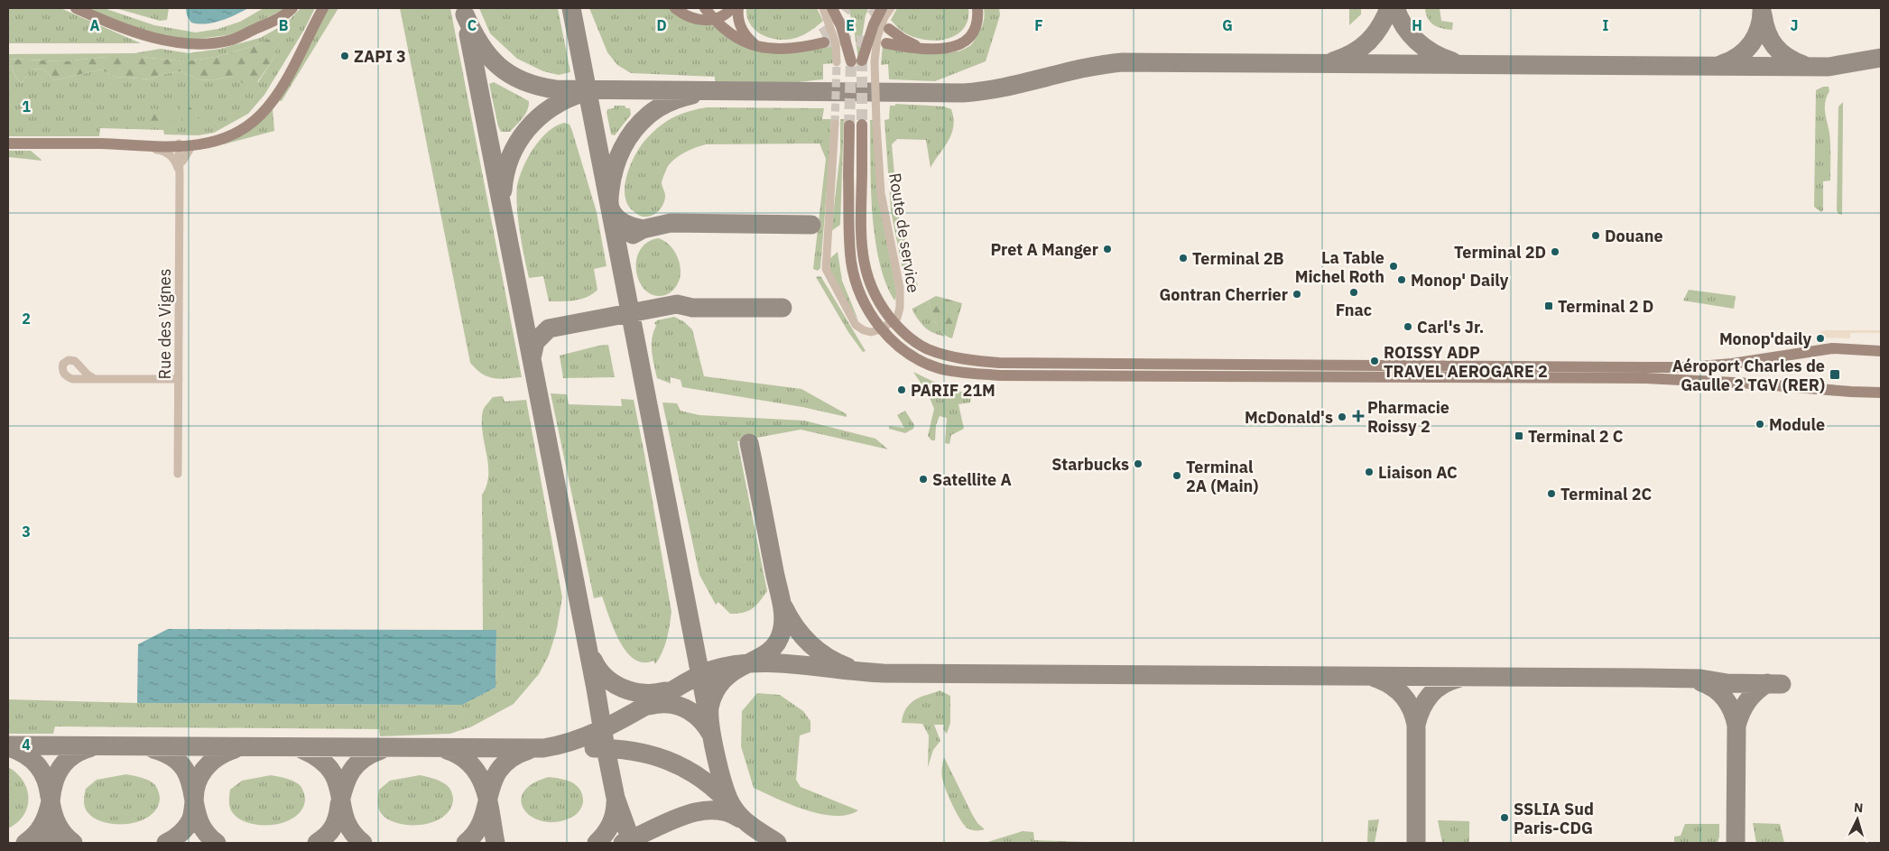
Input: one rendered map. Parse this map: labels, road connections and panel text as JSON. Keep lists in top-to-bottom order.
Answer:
{
  "streets": {
    "street": ["Route de service", "Rue des Vignes"]
  },
  "places": {
    "other": [
      "ZAPI 3",
      "Douane",
      "Pret A Manger",
      "Terminal 2D",
      "Terminal 2B",
      "La Table Michel Roth",
      "Monop' Daily",
      "Fnac",
      "Gontran Cherrier",
      "Carl's Jr.",
      "Monop'daily",
      "ROISSY ADP TRAVEL AEROGARE 2",
      "PARIF 21M",
      "McDonald's",
      "Module",
      "Starbucks",
      "Liaison AC",
      "Terminal 2A (Main)",
      "Satellite A",
      "Terminal 2C",
      "SSLIA Sud Paris-CDG"
    ],
    "transit": ["Terminal 2 D", "Aéroport Charles de Gaulle 2 TGV (RER)", "Terminal 2 C"],
    "health": ["Pharmacie Roissy 2"]
  },
  "north": "top",
  "grid": {
    "columns": [
      "A",
      "B",
      "C",
      "D",
      "E",
      "F",
      "G",
      "H",
      "I",
      "J"
    ],
    "rows": [
      "1",
      "2",
      "3",
      "4"
    ]
  }
}
